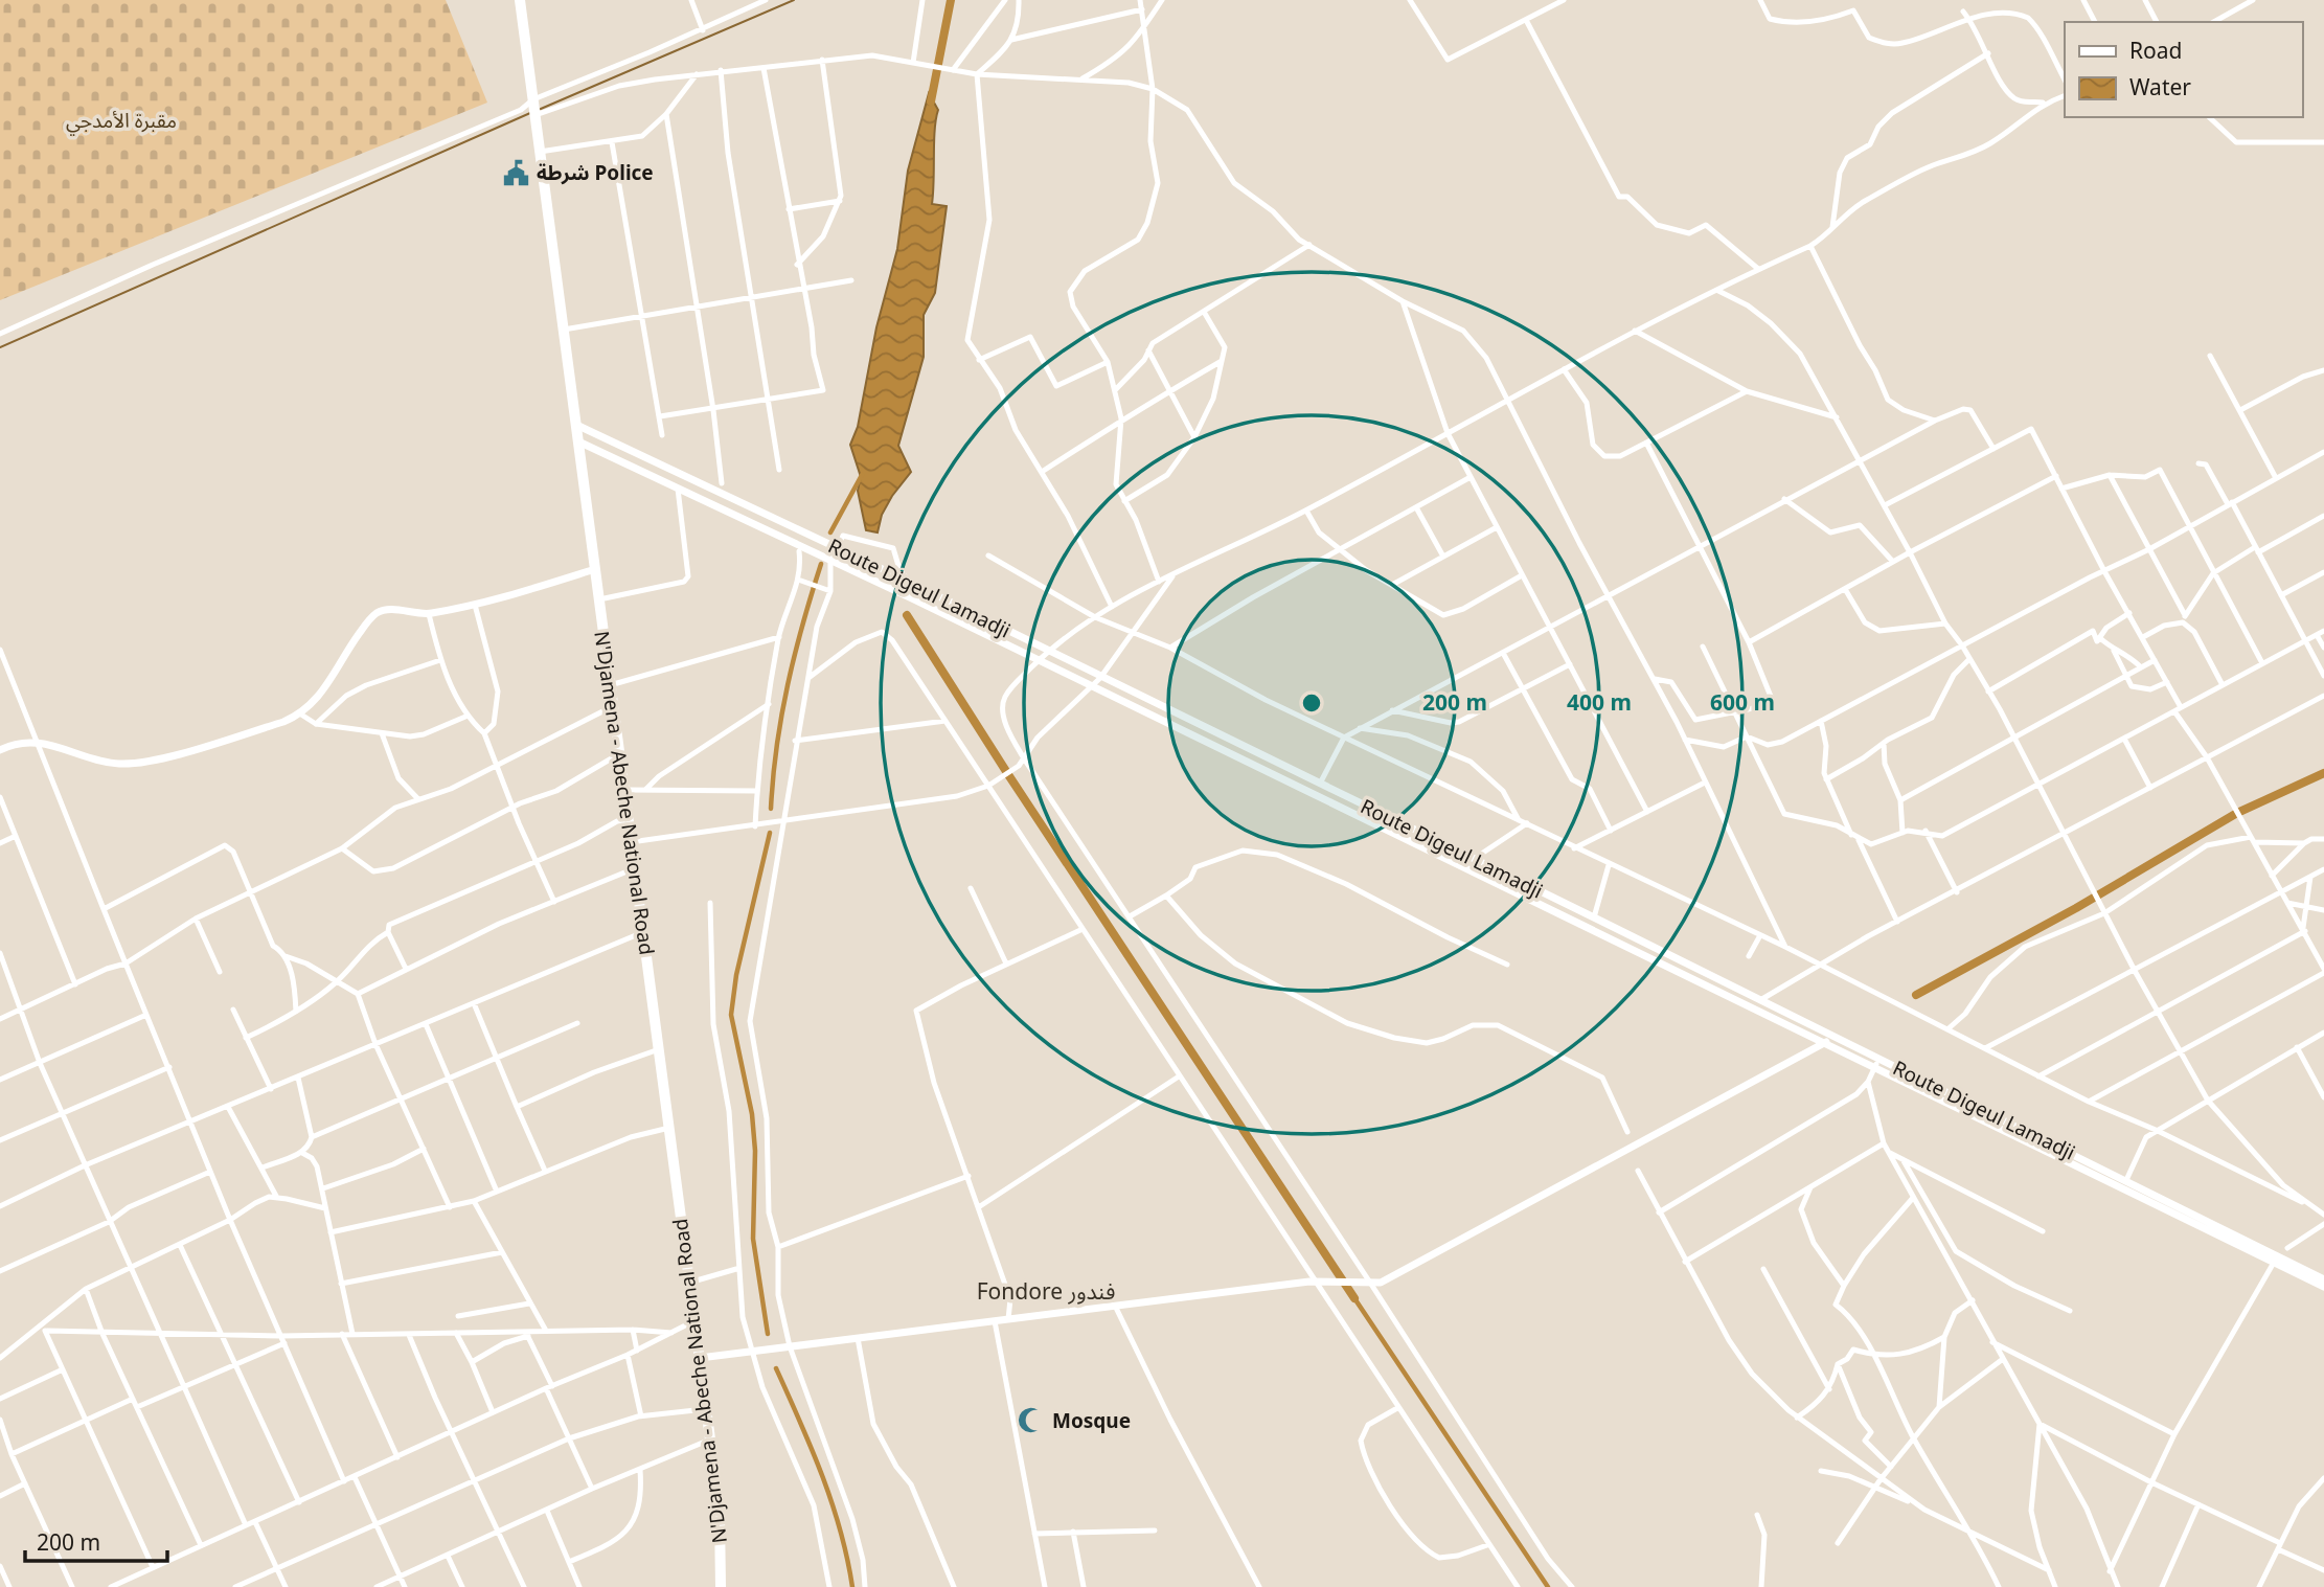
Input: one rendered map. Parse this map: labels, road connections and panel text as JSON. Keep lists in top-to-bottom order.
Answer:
{
  "streets": {
    "highway": ["N'Djamena - Abeche National Road"],
    "main road": ["Route Digeul Lamadji"]
  },
  "crossings": [
    ["Route Digeul Lamadji", "N'Djamena - Abeche National Road"]
  ],
  "districts": ["Fondore فندور"],
  "parks": ["مقبرة الأمدجي"],
  "places": {
    "public building": ["شرطة Police"],
    "mosque": ["Mosque"]
  },
  "legend": ["Road", "Water"],
  "scale_bar": "200 m",
  "rings": ["200 m", "400 m", "600 m"]
}
